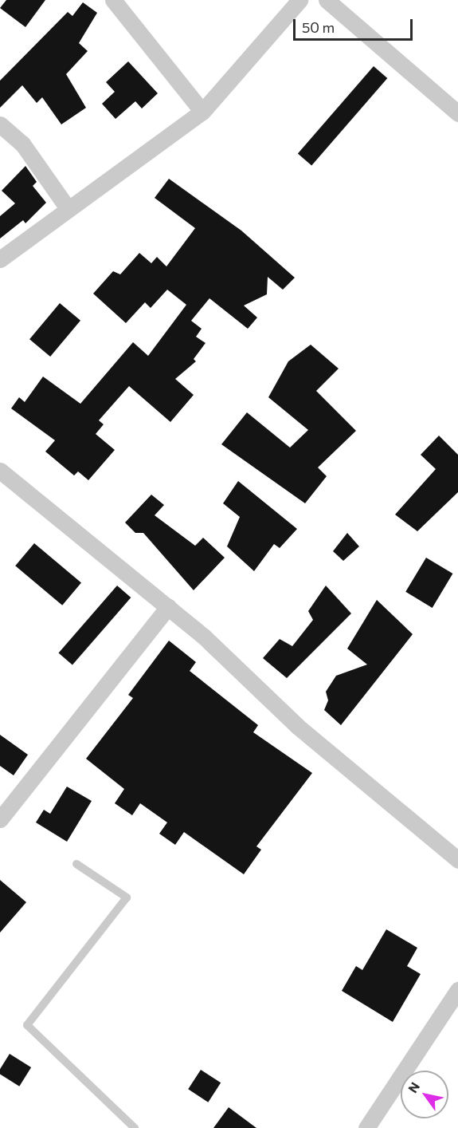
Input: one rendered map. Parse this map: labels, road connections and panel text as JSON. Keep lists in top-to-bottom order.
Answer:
{
  "scale_bar": "50 m",
  "north": "top left"
}
